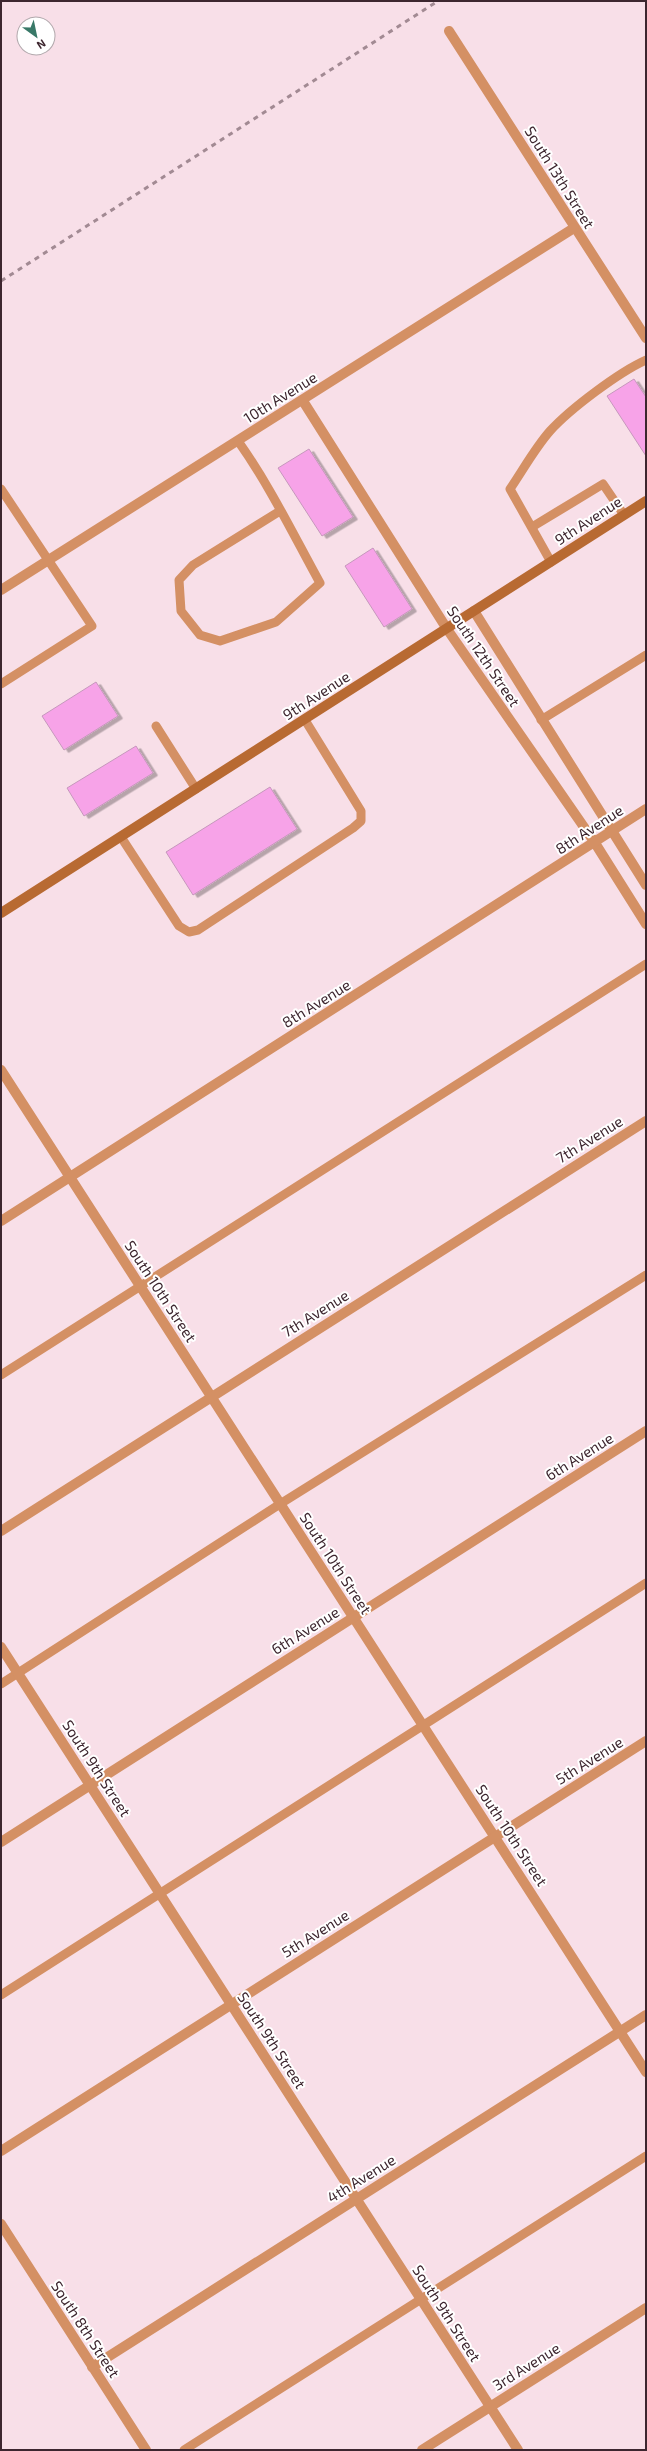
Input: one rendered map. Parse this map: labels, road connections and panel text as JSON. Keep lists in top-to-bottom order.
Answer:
{
  "streets": {
    "main road": ["9th Avenue"],
    "street": [
      "South 13th Street",
      "10th Avenue",
      "South 12th Street",
      "8th Avenue",
      "7th Avenue",
      "South 10th Street",
      "6th Avenue",
      "5th Avenue",
      "South 9th Street",
      "4th Avenue",
      "South 8th Street",
      "3rd Avenue"
    ]
  },
  "crossings": [
    ["South 13th Street", "10th Avenue"],
    ["10th Avenue", "South 12th Street"],
    ["9th Avenue", "South 12th Street"],
    ["South 12th Street", "8th Avenue"],
    ["8th Avenue", "South 10th Street"],
    ["7th Avenue", "South 10th Street"],
    ["South 10th Street", "6th Avenue"],
    ["South 10th Street", "5th Avenue"],
    ["South 10th Street", "4th Avenue"],
    ["6th Avenue", "South 9th Street"],
    ["5th Avenue", "South 9th Street"],
    ["South 9th Street", "4th Avenue"],
    ["South 9th Street", "3rd Avenue"],
    ["4th Avenue", "South 8th Street"]
  ],
  "north": "bottom right"
}
